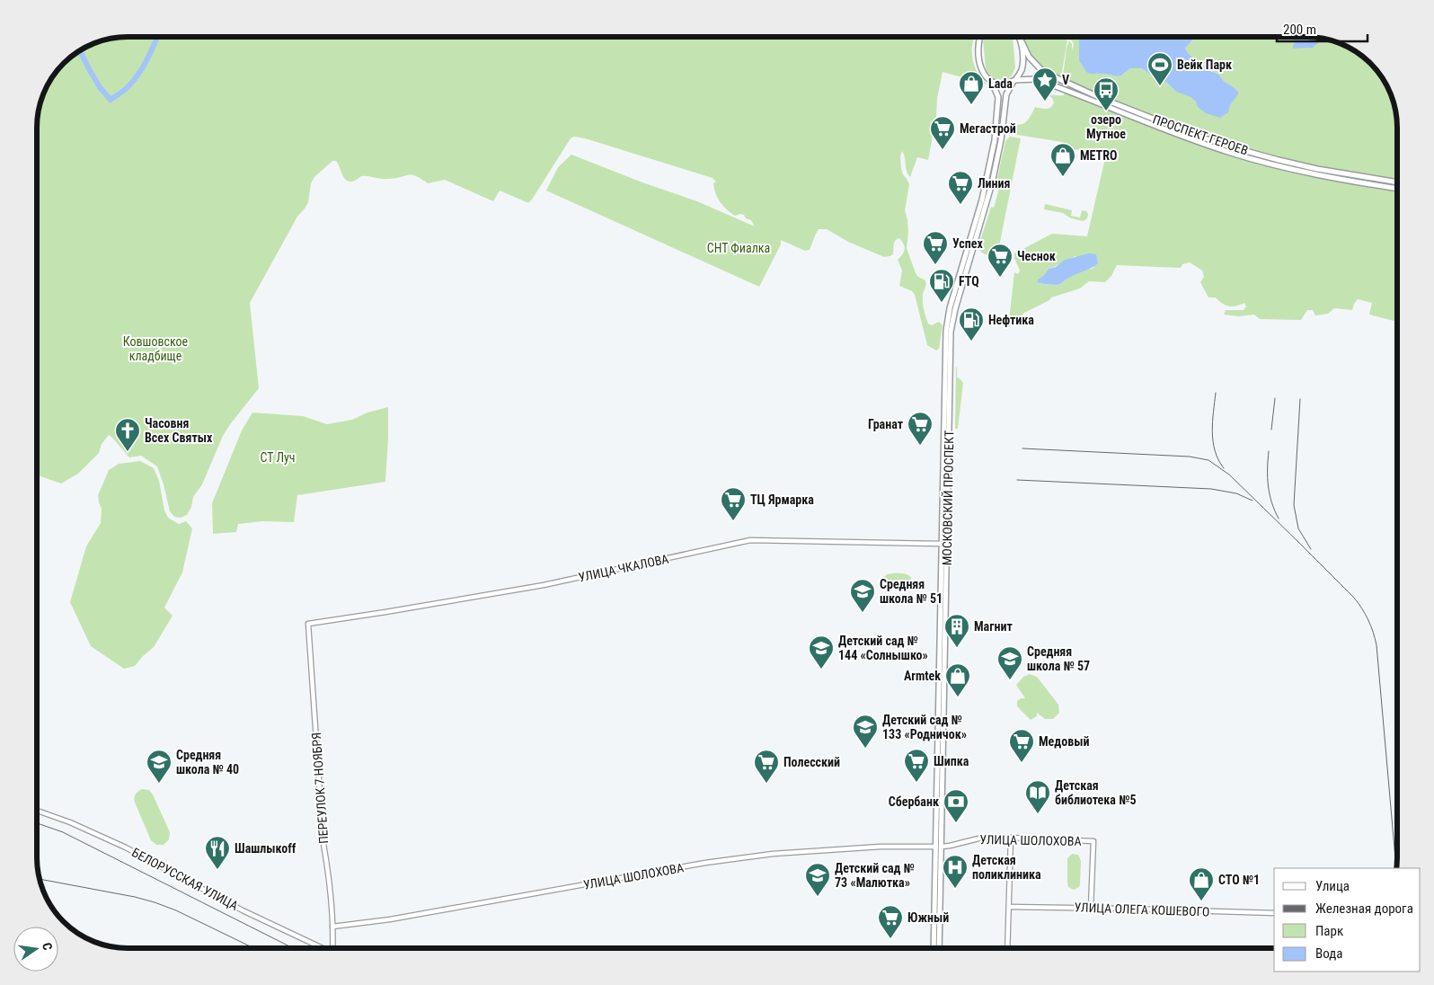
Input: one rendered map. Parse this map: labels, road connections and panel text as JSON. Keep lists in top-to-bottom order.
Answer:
{
  "streets": {
    "main road": ["ПРОСПЕКТ ГЕРОЕВ", "МОСКОВСКИЙ ПРОСПЕКТ"],
    "street": [
      "УЛИЦА ЧКАЛОВА",
      "ПЕРЕУЛОК 7 НОЯБРЯ",
      "УЛИЦА ШОЛОХОВА",
      "БЕЛОРУССКАЯ УЛИЦА",
      "УЛИЦА ОЛЕГА КОШЕВОГО"
    ]
  },
  "crossings": [
    ["ПРОСПЕКТ ГЕРОЕВ", "МОСКОВСКИЙ ПРОСПЕКТ"],
    ["МОСКОВСКИЙ ПРОСПЕКТ", "УЛИЦА ЧКАЛОВА"],
    ["МОСКОВСКИЙ ПРОСПЕКТ", "УЛИЦА ШОЛОХОВА"],
    ["УЛИЦА ЧКАЛОВА", "ПЕРЕУЛОК 7 НОЯБРЯ"],
    ["ПЕРЕУЛОК 7 НОЯБРЯ", "УЛИЦА ШОЛОХОВА"],
    ["УЛИЦА ШОЛОХОВА", "УЛИЦА ОЛЕГА КОШЕВОГО"]
  ],
  "parks": ["СНТ Фиалка", "Ковшовское кладбище", "СТ Луч"],
  "places": {
    "sports": ["Вейк Парк"],
    "place": ["V"],
    "shop": [
      "Lada",
      "METRO",
      "Armtek",
      "СТО №1"
    ],
    "bus stop": ["озеро Мутное"],
    "supermarket": [
      "Мегастрой",
      "Линия",
      "Успех",
      "Чеснок",
      "Гранат",
      "ТЦ Ярмарка",
      "Медовый",
      "Шипка",
      "Полесский",
      "Южный"
    ],
    "fuel station": ["FTQ", "Нефтика"],
    "church": ["Часовня Всех Святых"],
    "school or university": [
      "Средняя школа № 51",
      "Детский сад № 144 «Солнышко»",
      "Средняя школа № 57",
      "Детский сад № 133 «Родничок»",
      "Средняя школа № 40",
      "Детский сад № 73 «Малютка»"
    ],
    "building": ["Магнит"],
    "library": ["Детская библиотека №5"],
    "bank": ["Сбербанк"],
    "restaurant": ["Шашлыкоff"],
    "hospital": ["Детская поликлиника"]
  },
  "legend": [
    "Улица",
    "Железная дорога",
    "Парк",
    "Вода"
  ],
  "scale_bar": "200 m",
  "north": "right"
}
